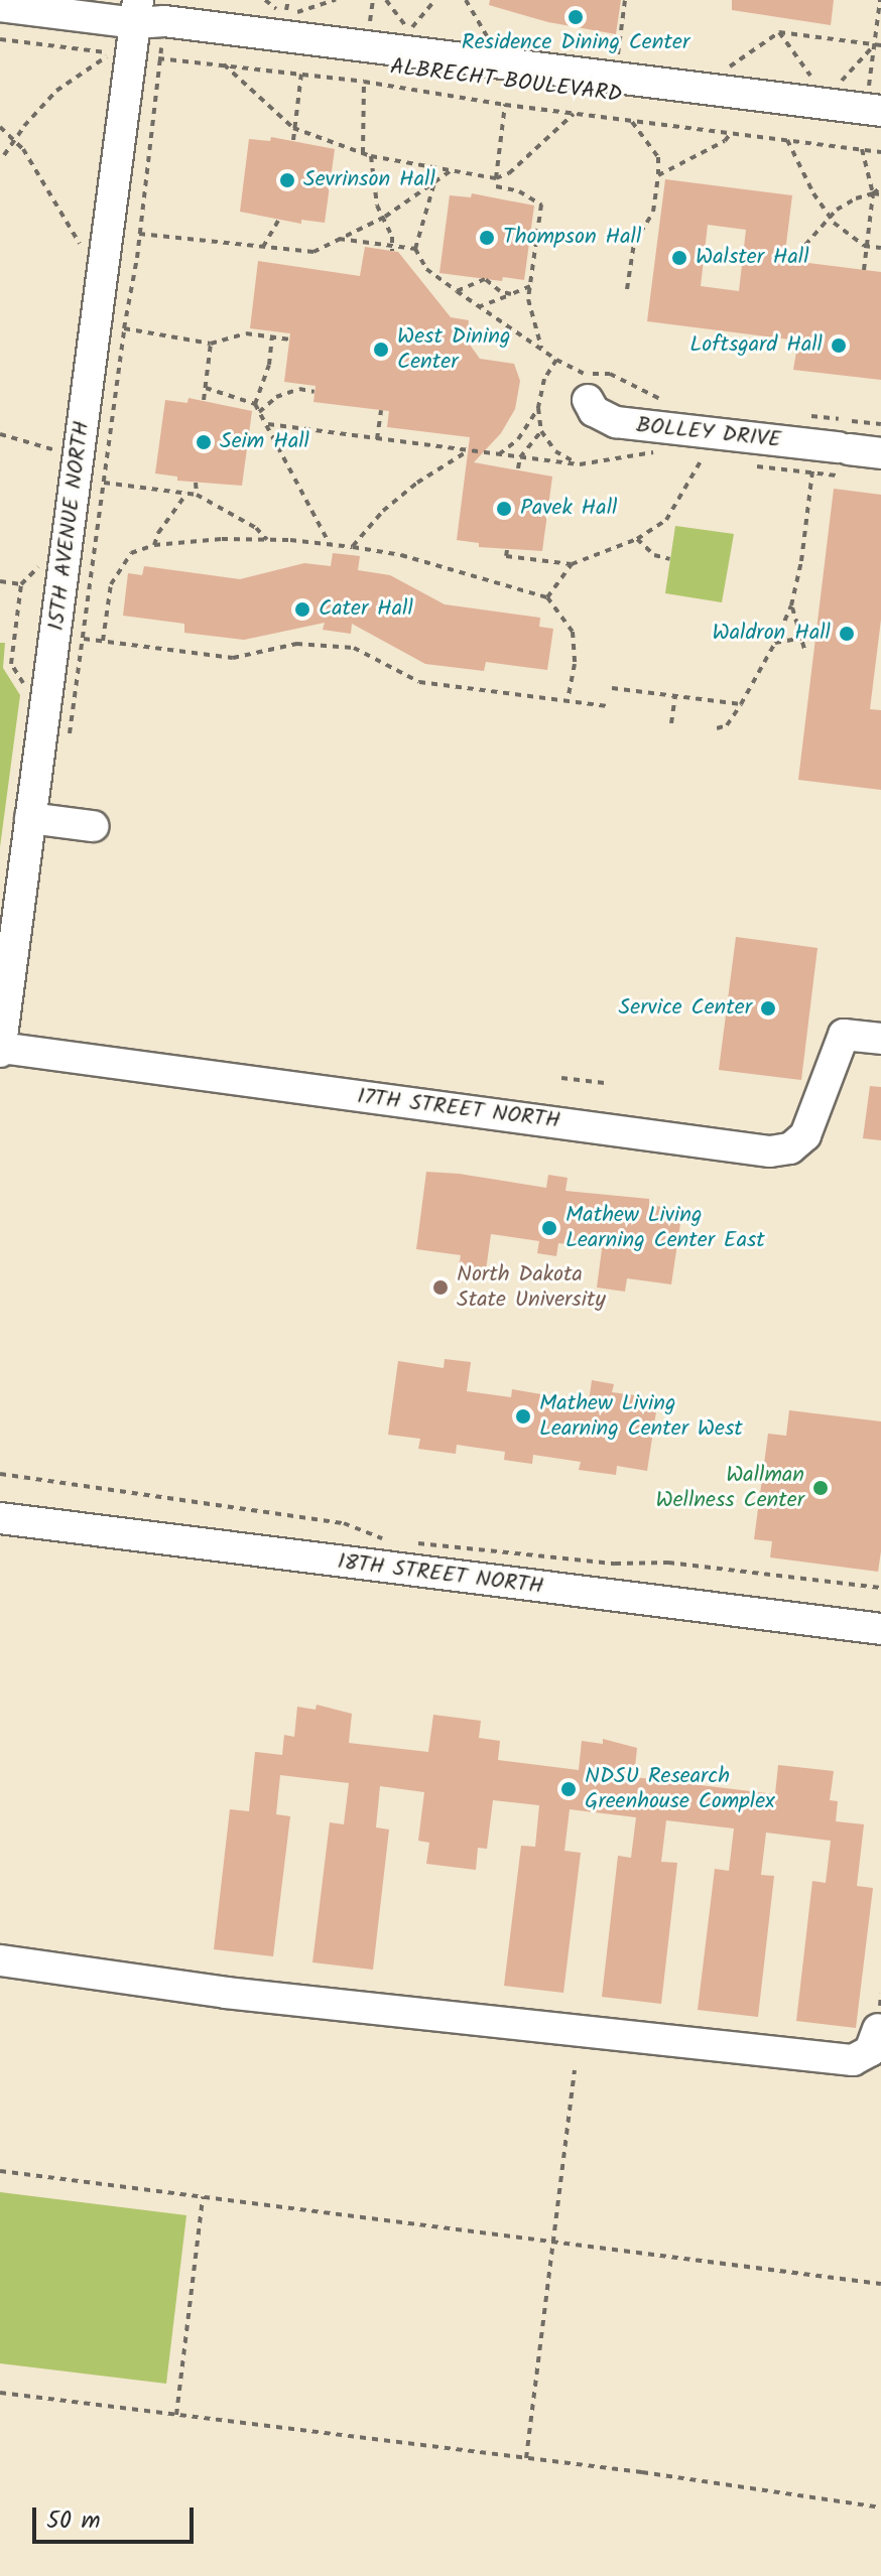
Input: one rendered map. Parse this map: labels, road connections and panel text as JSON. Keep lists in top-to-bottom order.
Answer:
{
  "streets": {
    "street": [
      "ALBRECHT BOULEVARD",
      "BOLLEY DRIVE",
      "15TH AVENUE NORTH",
      "17TH STREET NORTH",
      "18TH STREET NORTH"
    ]
  },
  "crossings": [
    ["ALBRECHT BOULEVARD", "15TH AVENUE NORTH"],
    ["15TH AVENUE NORTH", "17TH STREET NORTH"]
  ],
  "places": [
    "Residence Dining Center",
    "Sevrinson Hall",
    "Thompson Hall",
    "Walster Hall",
    "Loftsgard Hall",
    "West Dining Center",
    "Seim Hall",
    "Pavek Hall",
    "Cater Hall",
    "Waldron Hall",
    "Service Center",
    "Mathew Living Learning Center East",
    "North Dakota State University",
    "Mathew Living Learning Center West",
    "Wallman Wellness Center",
    "NDSU Research Greenhouse Complex"
  ],
  "scale_bar": "50 m"
}
